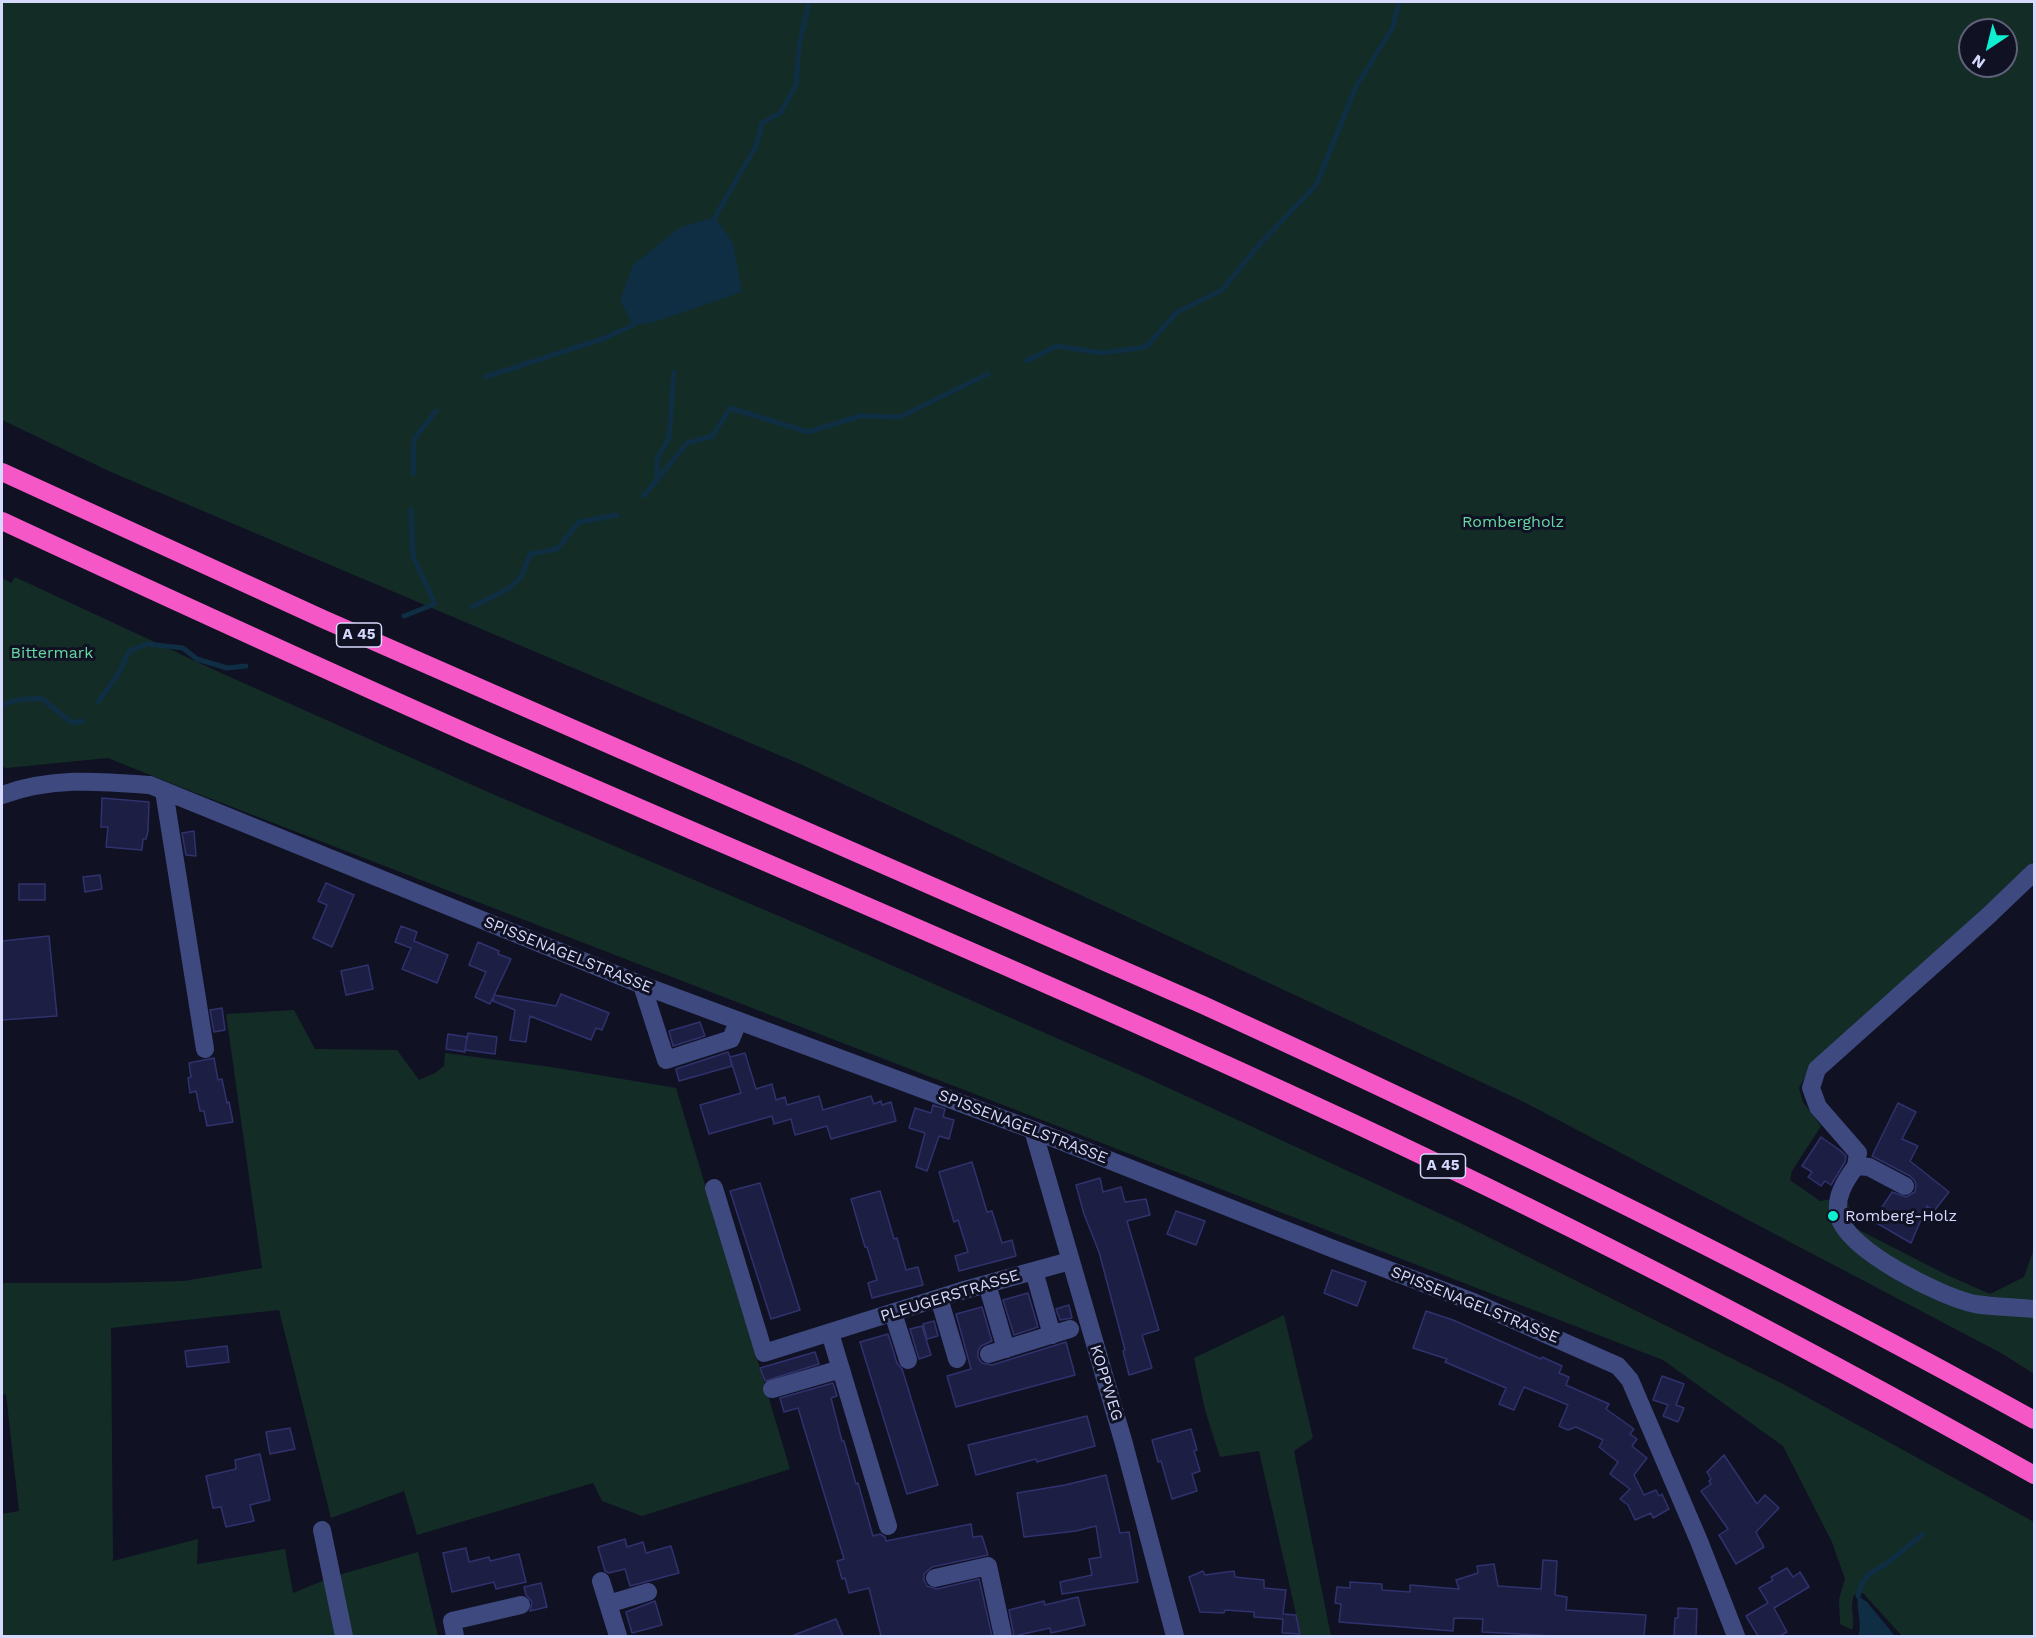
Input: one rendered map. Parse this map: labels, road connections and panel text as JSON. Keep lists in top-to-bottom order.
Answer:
{
  "streets": {
    "highway": ["A 45"],
    "street": ["SPISSENAGELSTRASSE", "PLEUGERSTRASSE", "KOPPWEG"]
  },
  "crossings": [
    ["SPISSENAGELSTRASSE", "KOPPWEG"],
    ["PLEUGERSTRASSE", "KOPPWEG"]
  ],
  "parks": ["Rombergholz", "Bittermark"],
  "places": ["Romberg-Holz"],
  "north": "bottom left"
}
